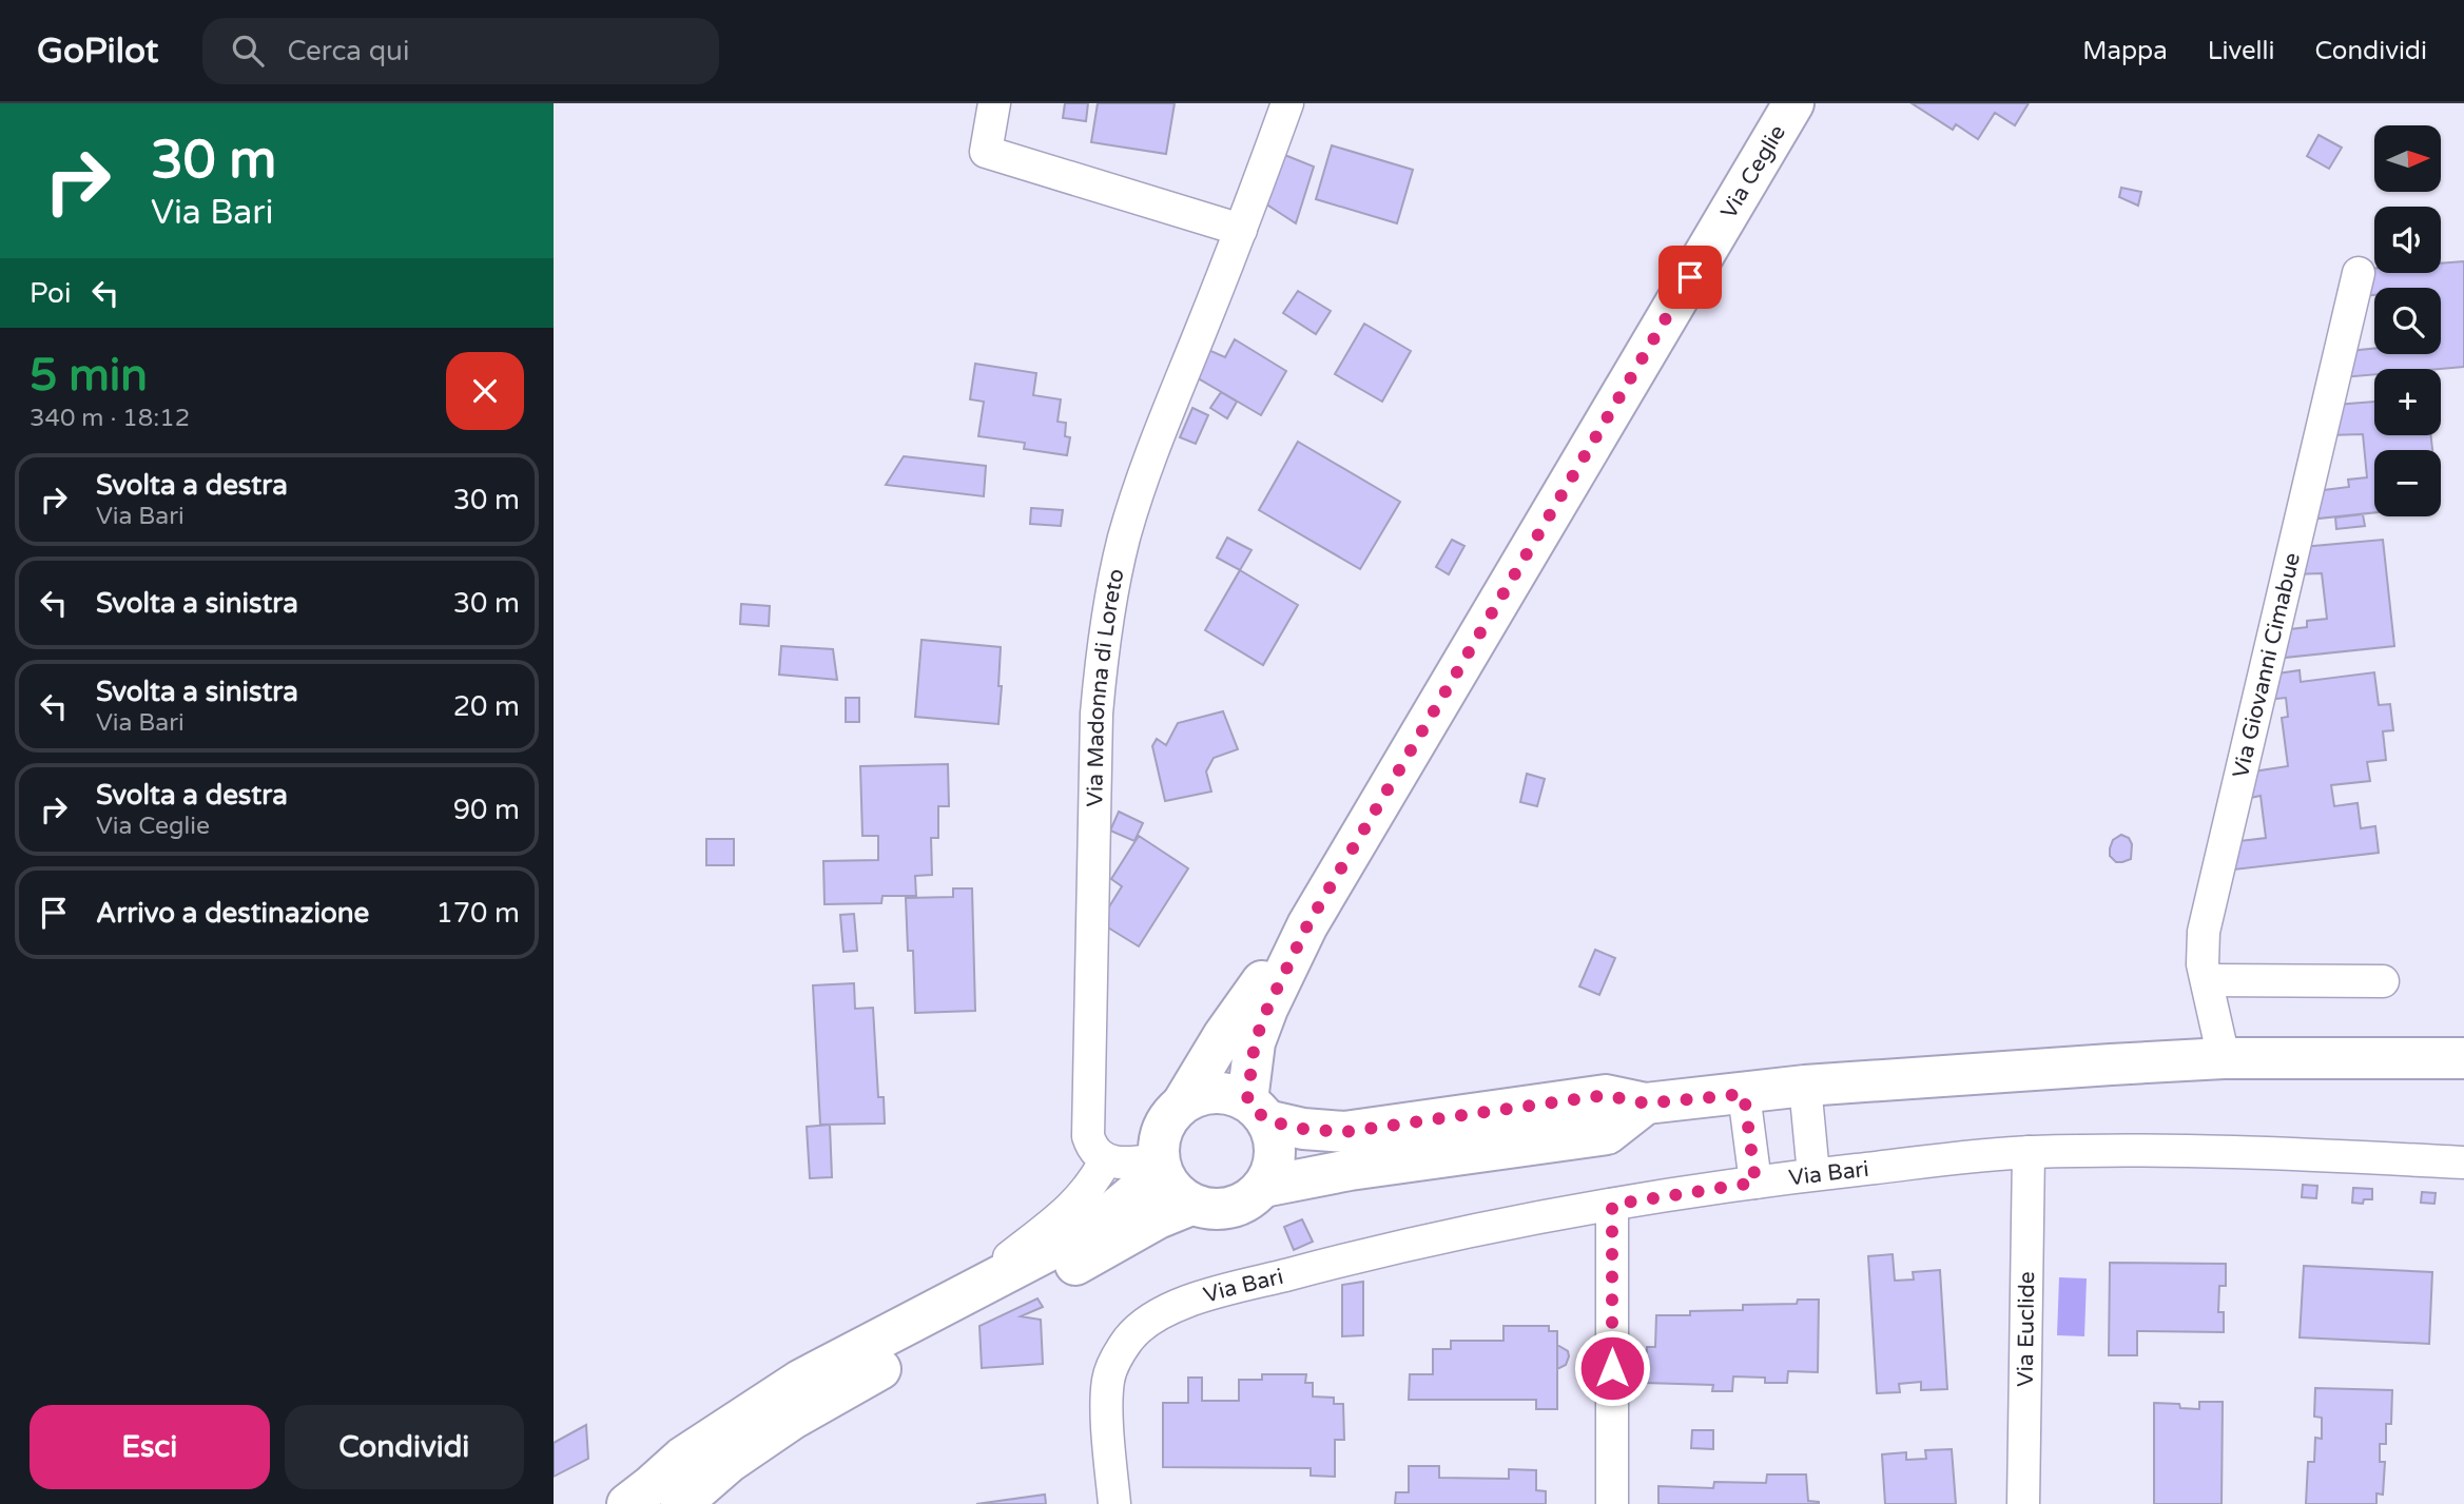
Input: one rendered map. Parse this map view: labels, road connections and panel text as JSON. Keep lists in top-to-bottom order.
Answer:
{
  "streets": {
    "main road": ["Via Ceglie"],
    "street": [
      "Via Giovanni Cimabue",
      "Via Madonna di Loreto",
      "Via Bari",
      "Via Euclide"
    ]
  },
  "crossings": [
    ["Via Bari", "Via Euclide"]
  ],
  "north": "right",
  "page": {
    "header": "GoPilot",
    "search": "Cerca qui",
    "nav": ["Mappa", "Livelli", "Condividi"],
    "turn": ["30 m", "Via Bari"],
    "map_buttons": ["+", "−"],
    "then": "Poi",
    "heading": ["5 min", "340 m · 18:12"],
    "list": [
      {
        "name": "Svolta a destra",
        "note": "Via Bari",
        "value": "30 m"
      },
      {
        "name": "Svolta a sinistra",
        "value": "30 m"
      },
      {
        "name": "Svolta a sinistra",
        "note": "Via Bari",
        "value": "20 m"
      },
      {
        "name": "Svolta a destra",
        "note": "Via Ceglie",
        "value": "90 m"
      },
      {
        "name": "Arrivo a destinazione",
        "value": "170 m"
      }
    ],
    "buttons": ["Esci", "Condividi"]
  }
}
